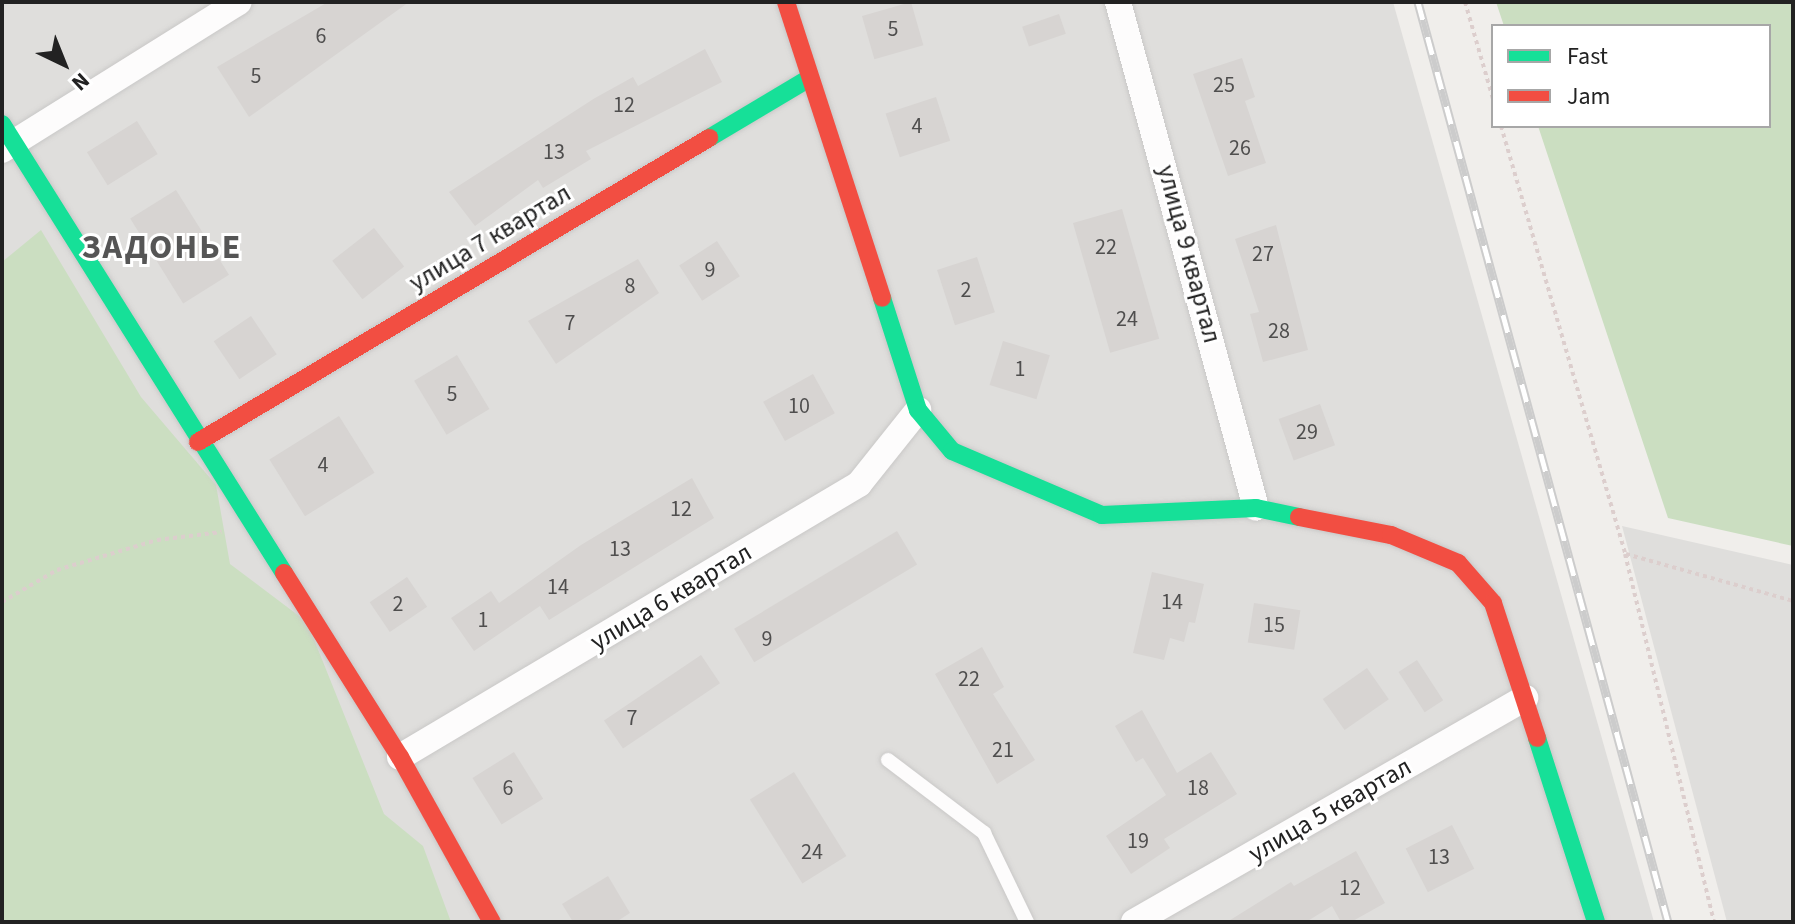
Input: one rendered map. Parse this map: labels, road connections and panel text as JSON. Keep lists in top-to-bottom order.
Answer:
{
  "streets": {
    "street": [
      "улица 7 квартал",
      "улица 9 квартал",
      "улица 6 квартал",
      "улица 5 квартал"
    ]
  },
  "districts": ["ЗАДОНЬЕ"],
  "house_numbers": [
    "5",
    "6",
    "5",
    "25",
    "12",
    "4",
    "26",
    "13",
    "22",
    "27",
    "9",
    "8",
    "2",
    "24",
    "7",
    "28",
    "1",
    "5",
    "10",
    "29",
    "4",
    "12",
    "13",
    "14",
    "14",
    "2",
    "1",
    "15",
    "9",
    "22",
    "7",
    "21",
    "6",
    "18",
    "19",
    "24",
    "13",
    "12"
  ],
  "legend": ["Fast", "Jam"],
  "north": "bottom right"
}
